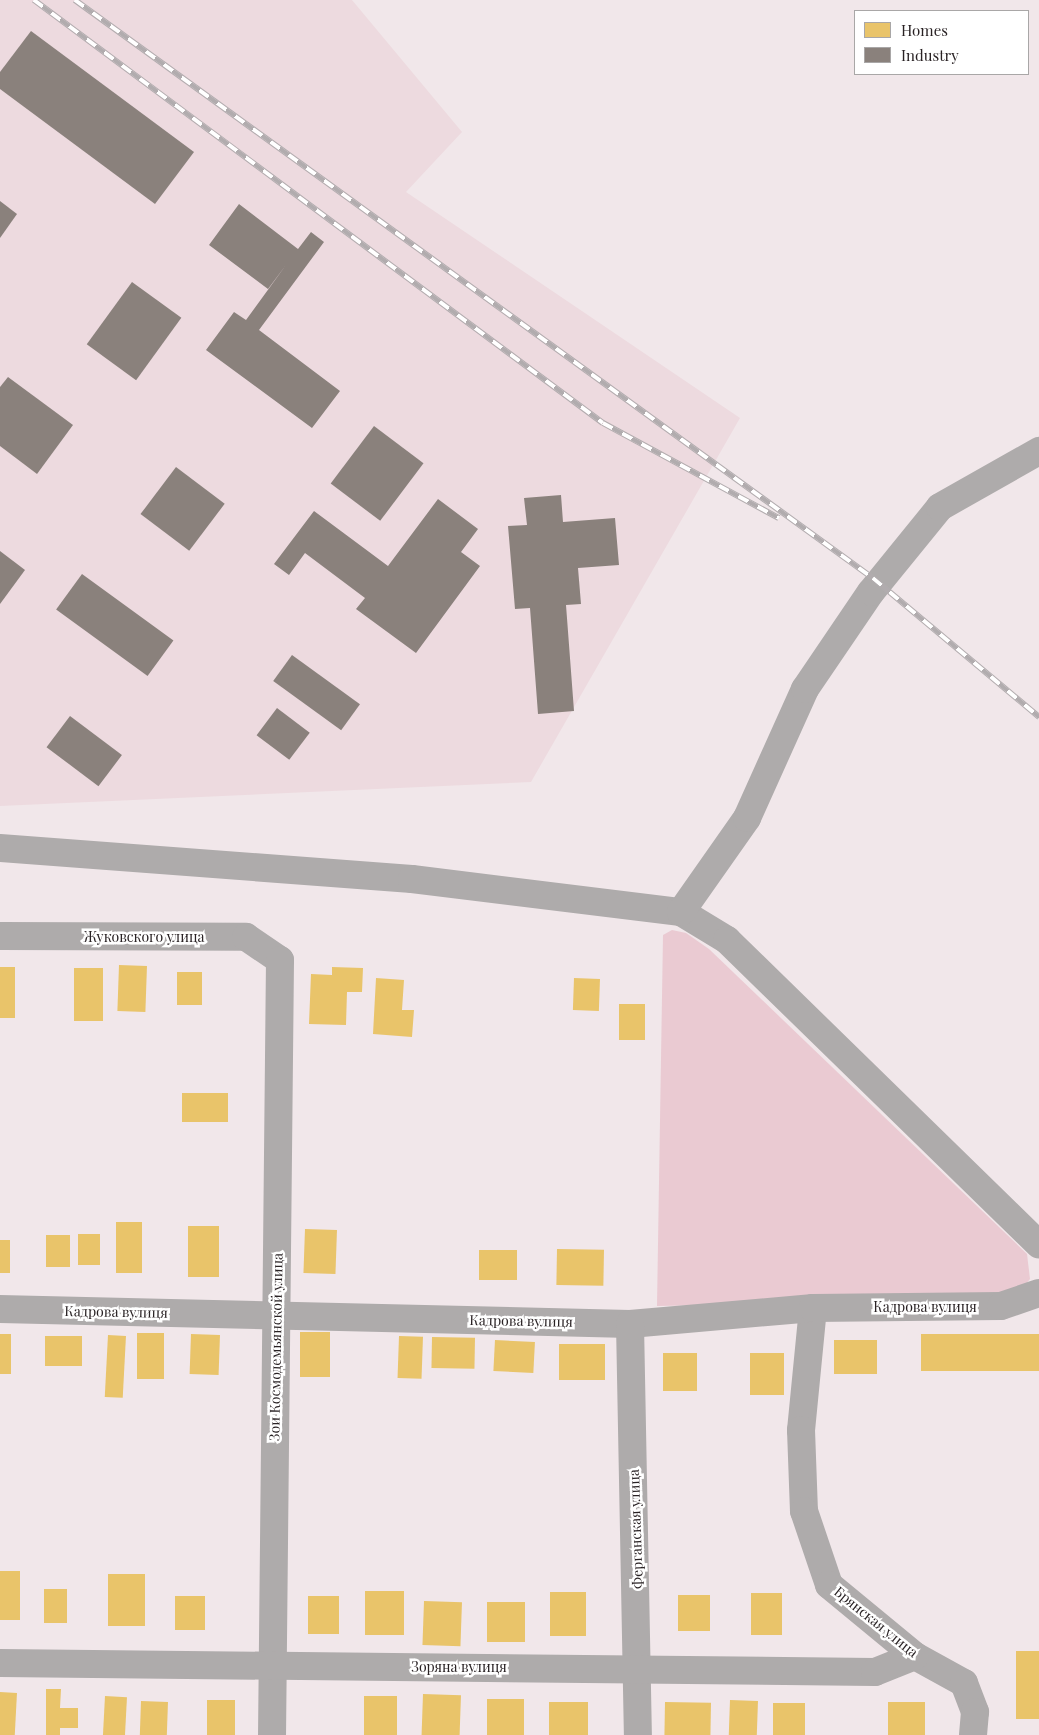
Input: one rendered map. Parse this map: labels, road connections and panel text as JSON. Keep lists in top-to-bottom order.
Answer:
{
  "streets": {
    "street": [
      "Жуковского улица",
      "Кадрова вулиця",
      "Зои Космодемьянской улица",
      "Ферганская улица",
      "Брянская улица",
      "Зоряна вулиця"
    ]
  },
  "crossings": [
    ["Жуковского улица", "Зои Космодемьянской улица"],
    ["Кадрова вулиця", "Зои Космодемьянской улица"],
    ["Кадрова вулиця", "Ферганская улица"],
    ["Кадрова вулиця", "Брянская улица"],
    ["Зои Космодемьянской улица", "Зоряна вулиця"],
    ["Ферганская улица", "Зоряна вулиця"],
    ["Брянская улица", "Зоряна вулиця"]
  ],
  "legend": ["Homes", "Industry"]
}
